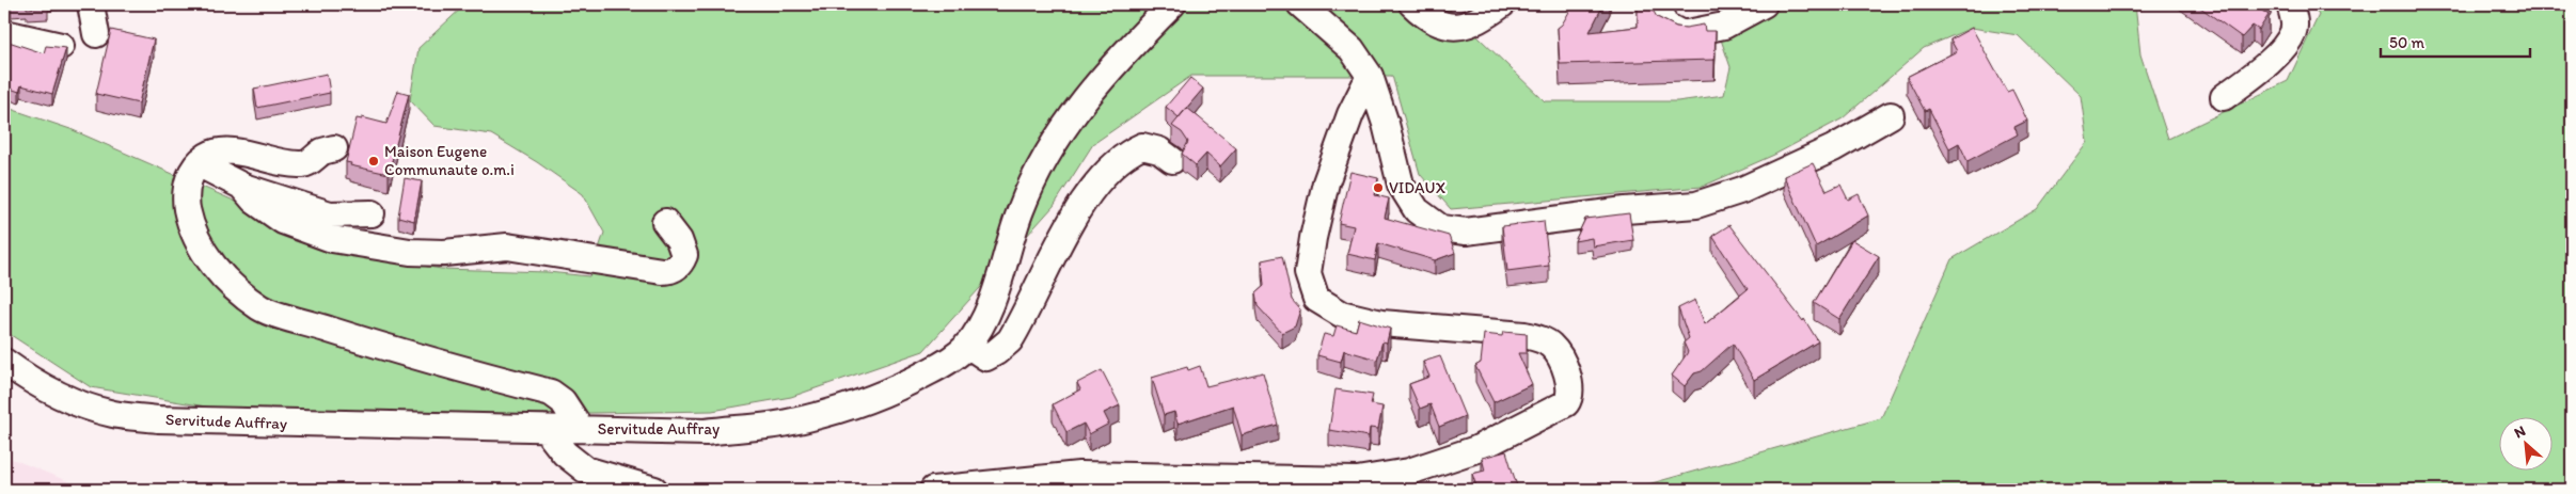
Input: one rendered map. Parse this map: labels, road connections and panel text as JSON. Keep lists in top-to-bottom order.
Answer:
{
  "streets": {
    "street": ["Servitude Auffray"]
  },
  "places": ["Maison Eugene Communaute o.m.i", "VIDAUX"],
  "scale_bar": "50 m",
  "north": "top left"
}
